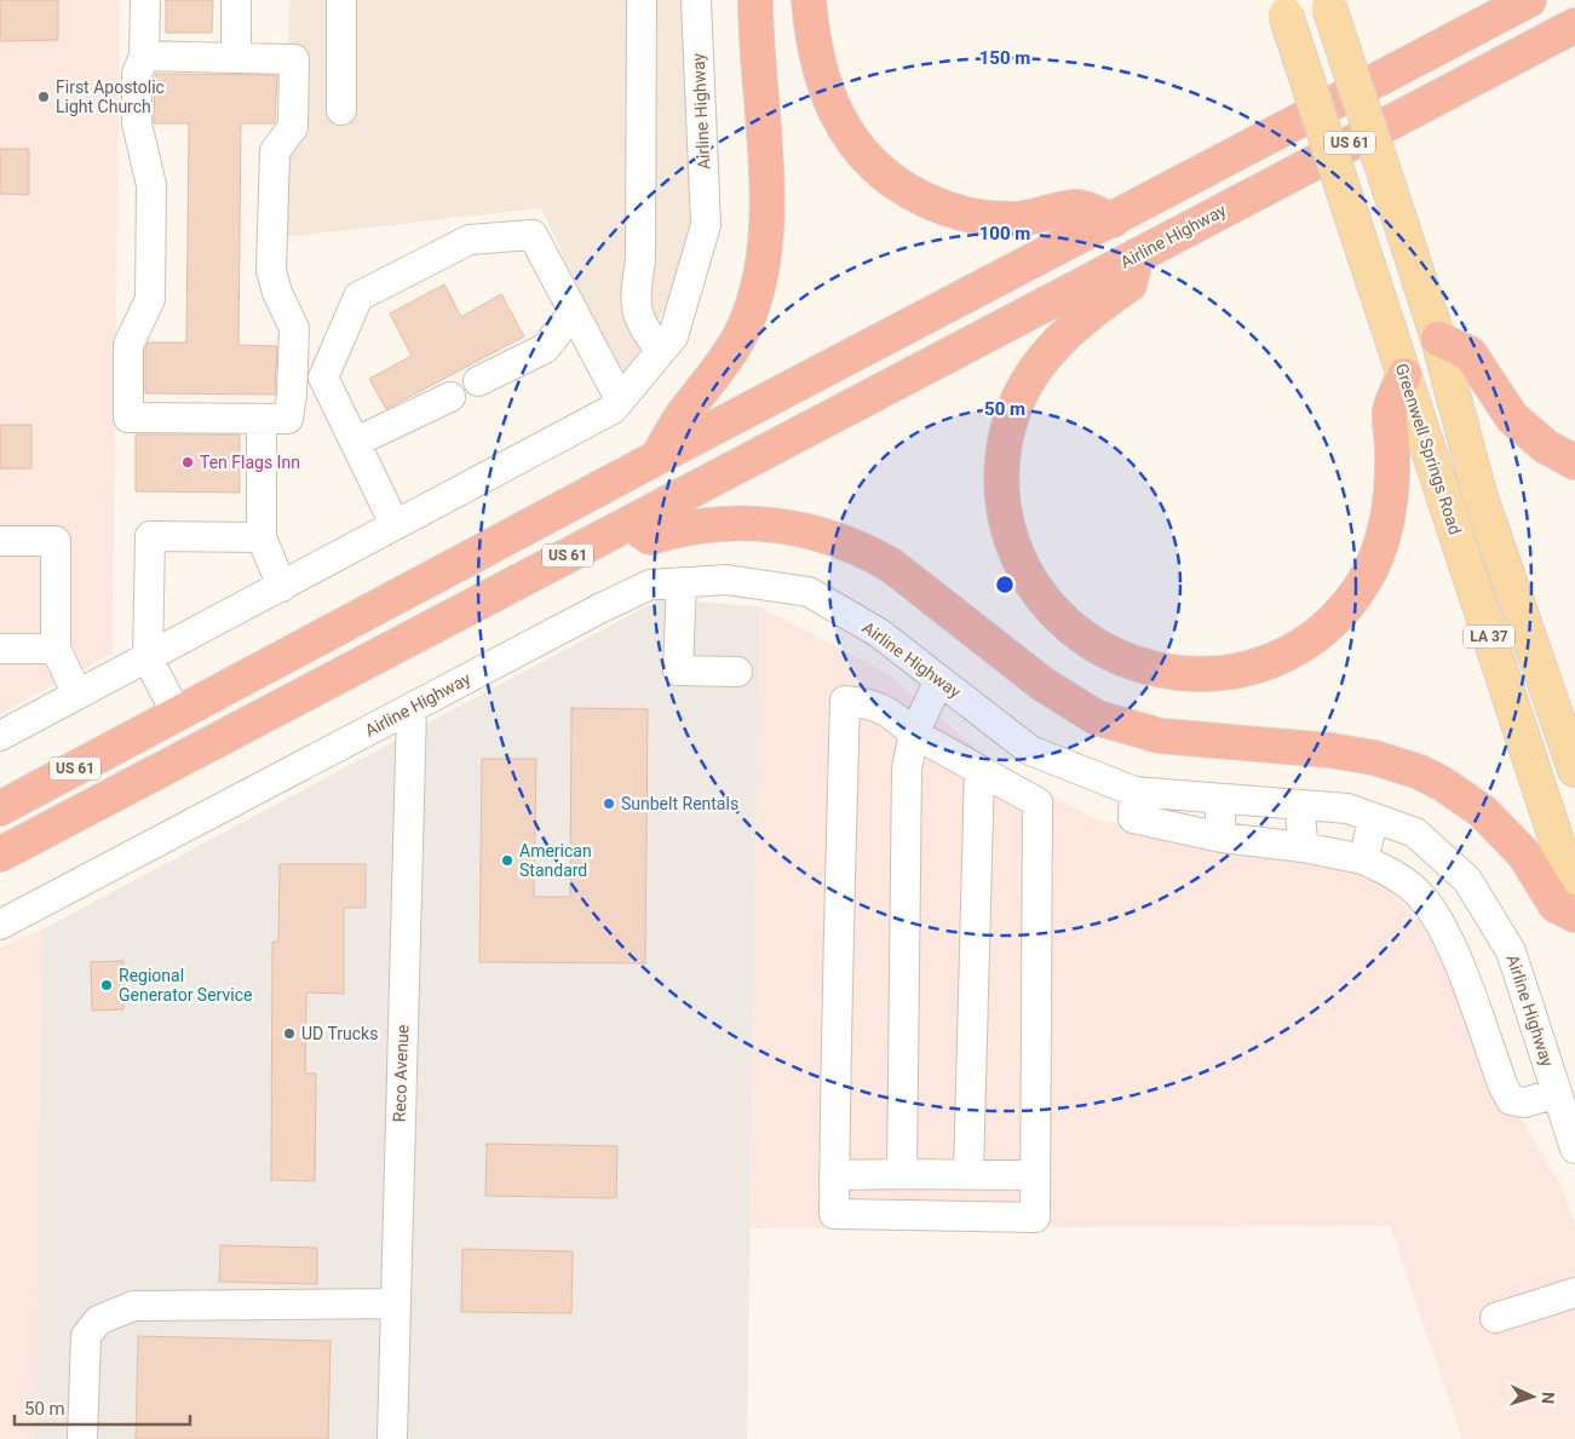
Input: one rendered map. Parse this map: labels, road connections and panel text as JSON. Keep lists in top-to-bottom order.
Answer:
{
  "streets": {
    "highway": ["Airline Highway", "US 61"],
    "main road": ["Greenwell Springs Road", "LA 37"],
    "street": ["Reco Avenue"]
  },
  "crossings": [
    ["Airline Highway", "Reco Avenue"]
  ],
  "places": [
    "First Apostolic Light Church",
    "Ten Flags Inn",
    "Sunbelt Rentals",
    "American Standard",
    "Regional Generator Service",
    "UD Trucks"
  ],
  "scale_bar": "50 m",
  "north": "right",
  "rings": ["150 m", "100 m", "50 m"]
}
